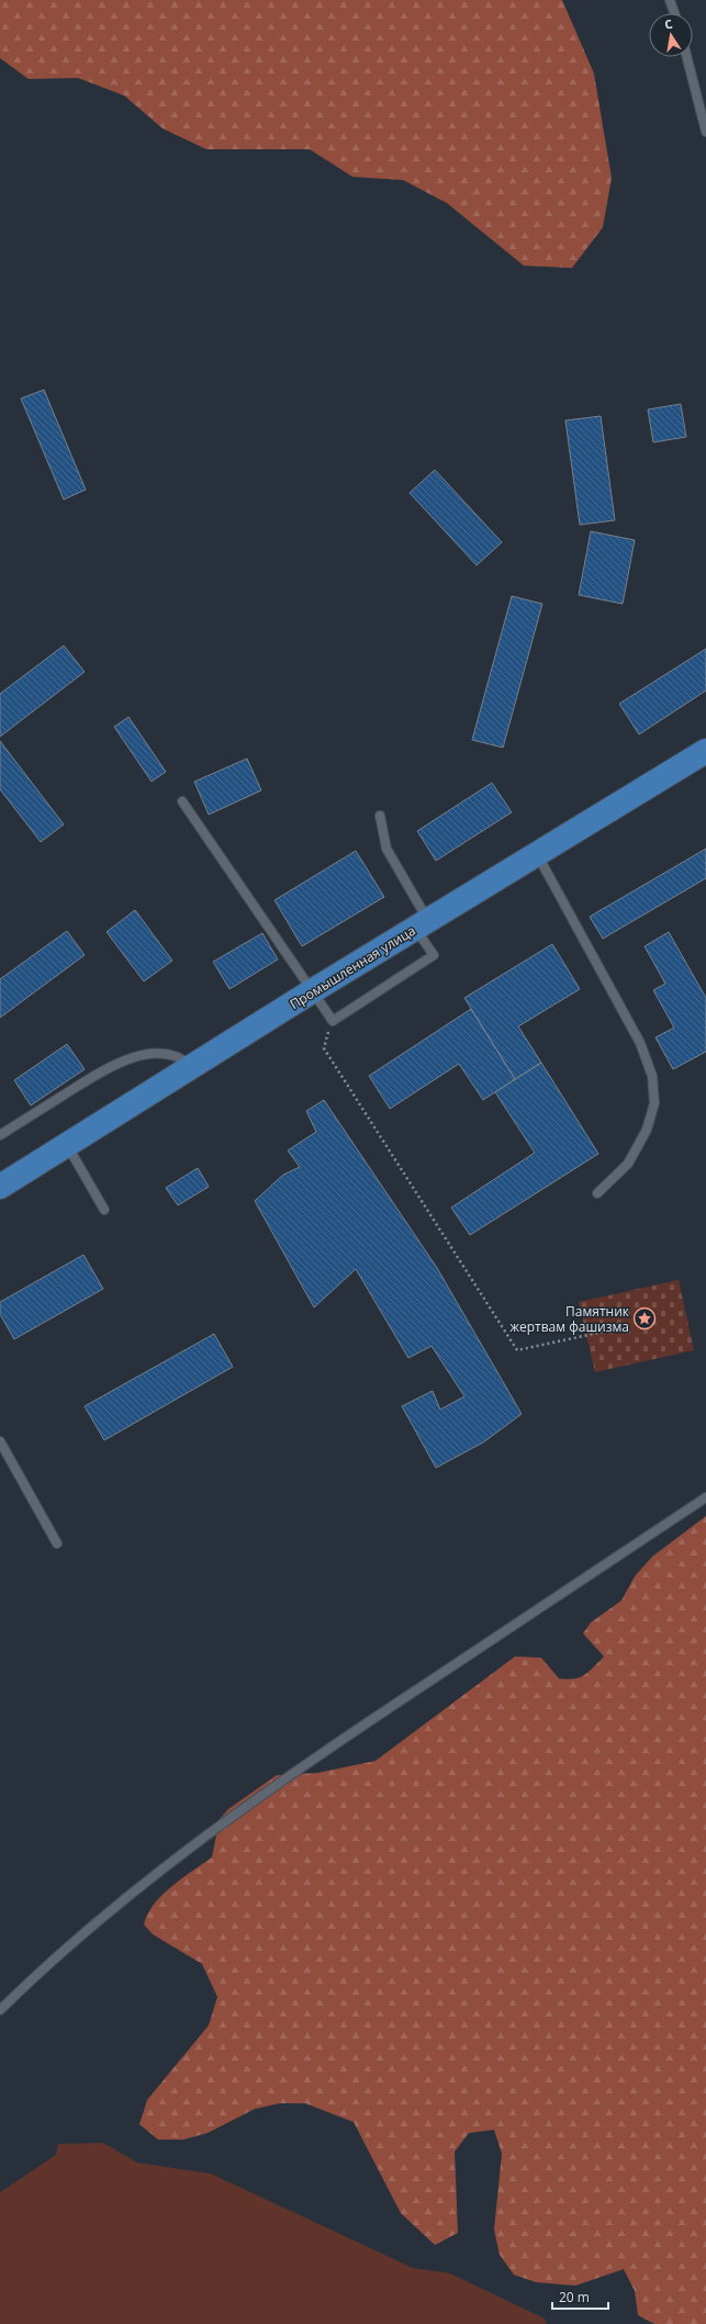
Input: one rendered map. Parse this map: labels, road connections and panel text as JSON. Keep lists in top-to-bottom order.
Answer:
{
  "streets": {
    "main road": ["Промышленная улица"]
  },
  "places": {
    "place": ["Памятник жертвам фашизма"]
  },
  "scale_bar": "20 m",
  "north": "top"
}
